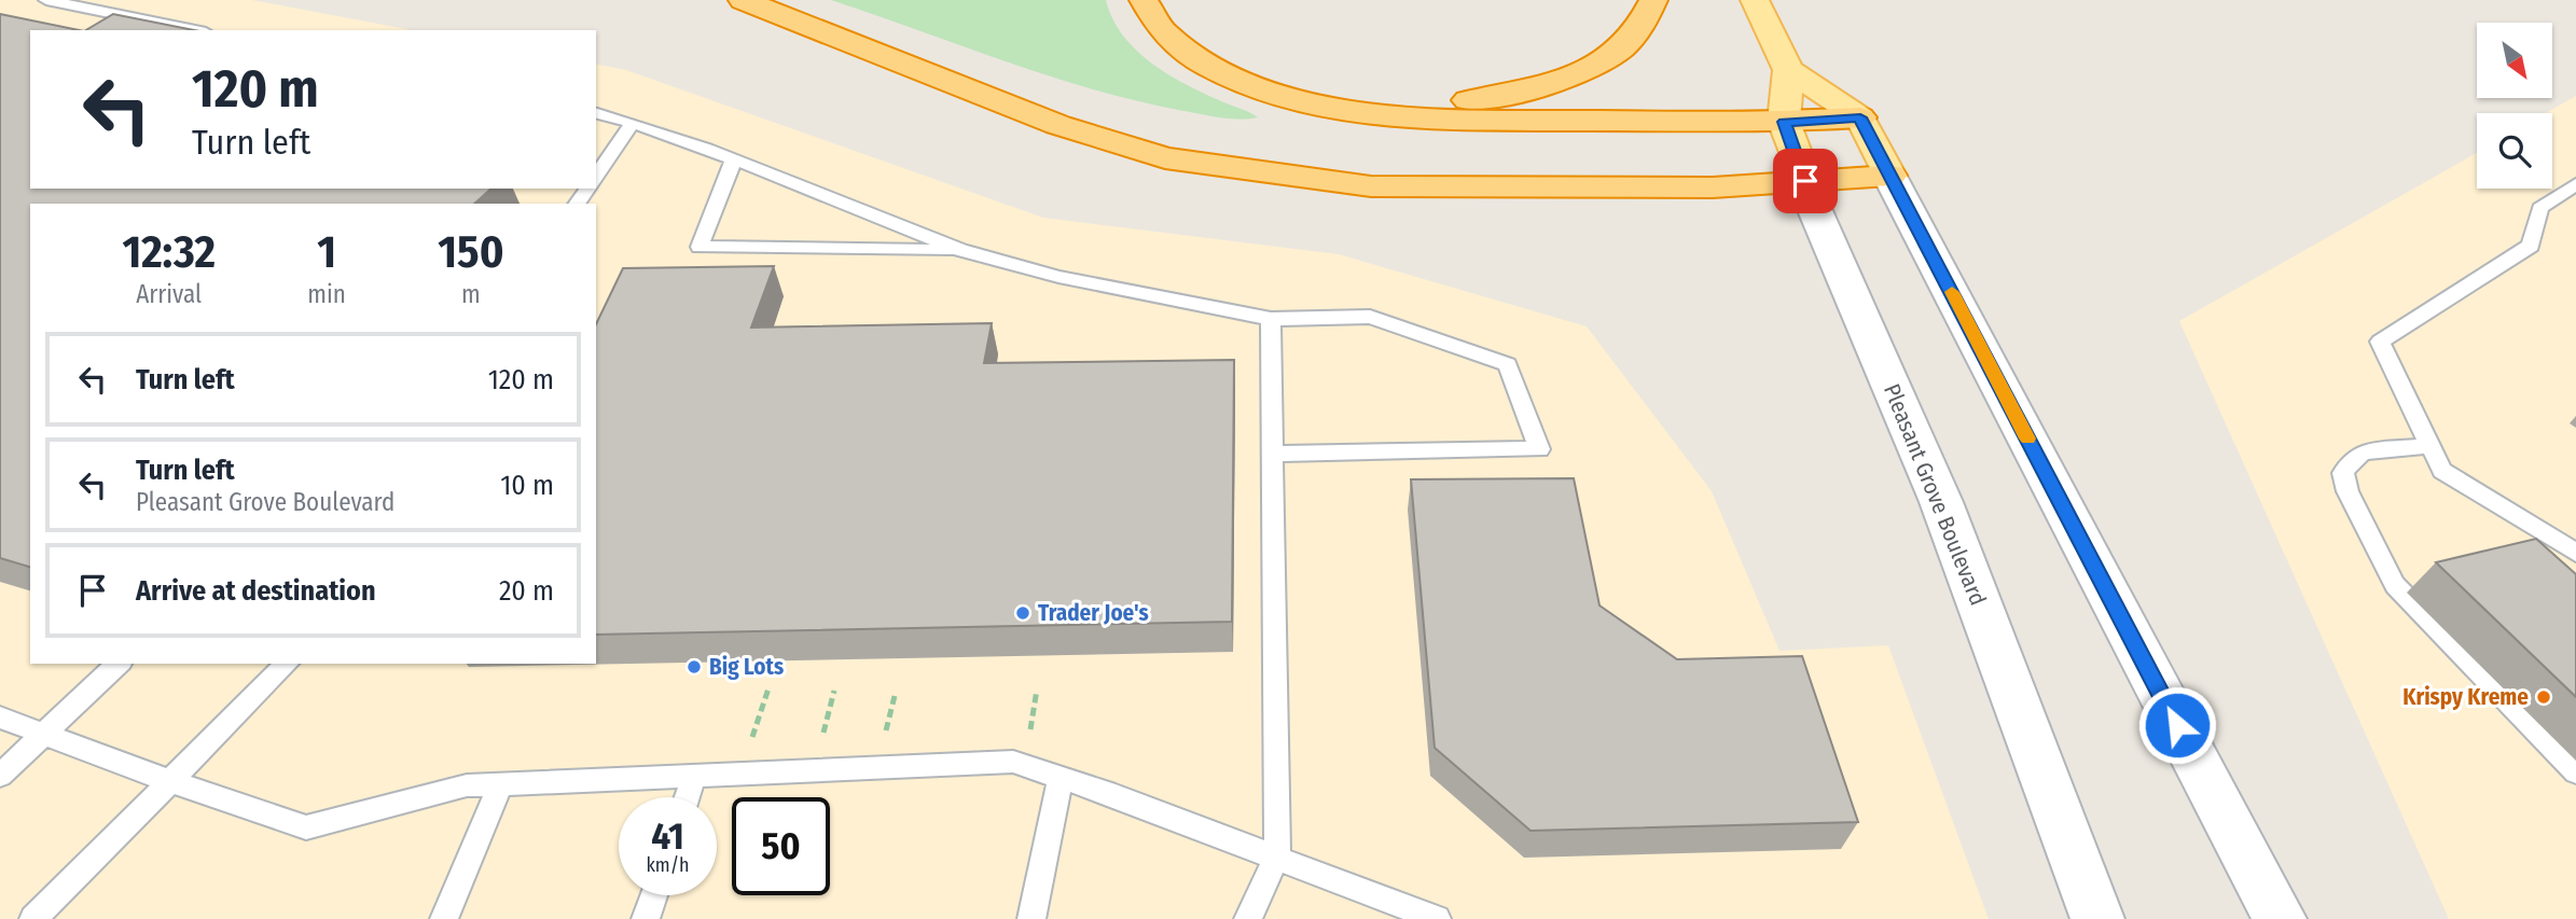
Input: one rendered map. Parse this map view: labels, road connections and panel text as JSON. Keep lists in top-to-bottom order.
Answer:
{
  "streets": {
    "main road": ["Pleasant Grove Boulevard"]
  },
  "places": ["Trader Joe's", "Big Lots", "Krispy Kreme"],
  "north": "bottom right",
  "page": {
    "turn": ["120 m", "Turn left"],
    "eta": [
      "12:32",
      "Arrival",
      "1",
      "min",
      "150",
      "m"
    ],
    "list": [
      {
        "name": "Turn left",
        "value": "120 m"
      },
      {
        "name": "Turn left",
        "note": "Pleasant Grove Boulevard",
        "value": "10 m"
      },
      {
        "name": "Arrive at destination",
        "value": "20 m"
      }
    ],
    "speed": "41 km/h",
    "limit": "50"
  }
}
